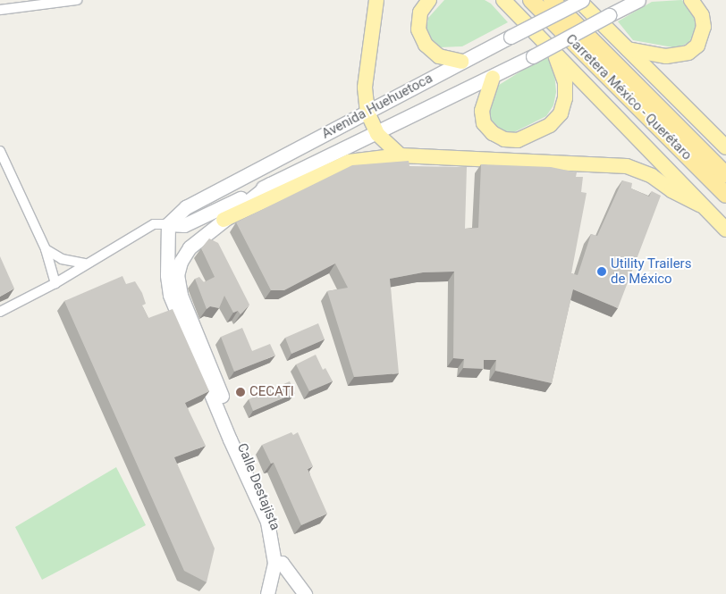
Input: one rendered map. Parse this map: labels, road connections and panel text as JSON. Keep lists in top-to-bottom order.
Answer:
{
  "streets": {
    "highway": ["Carretera México - Querétaro"],
    "main road": ["Avenida Huehuetoca", "Calle Destajista"]
  },
  "places": ["Utility Trailers de México", "CECATI"]
}
